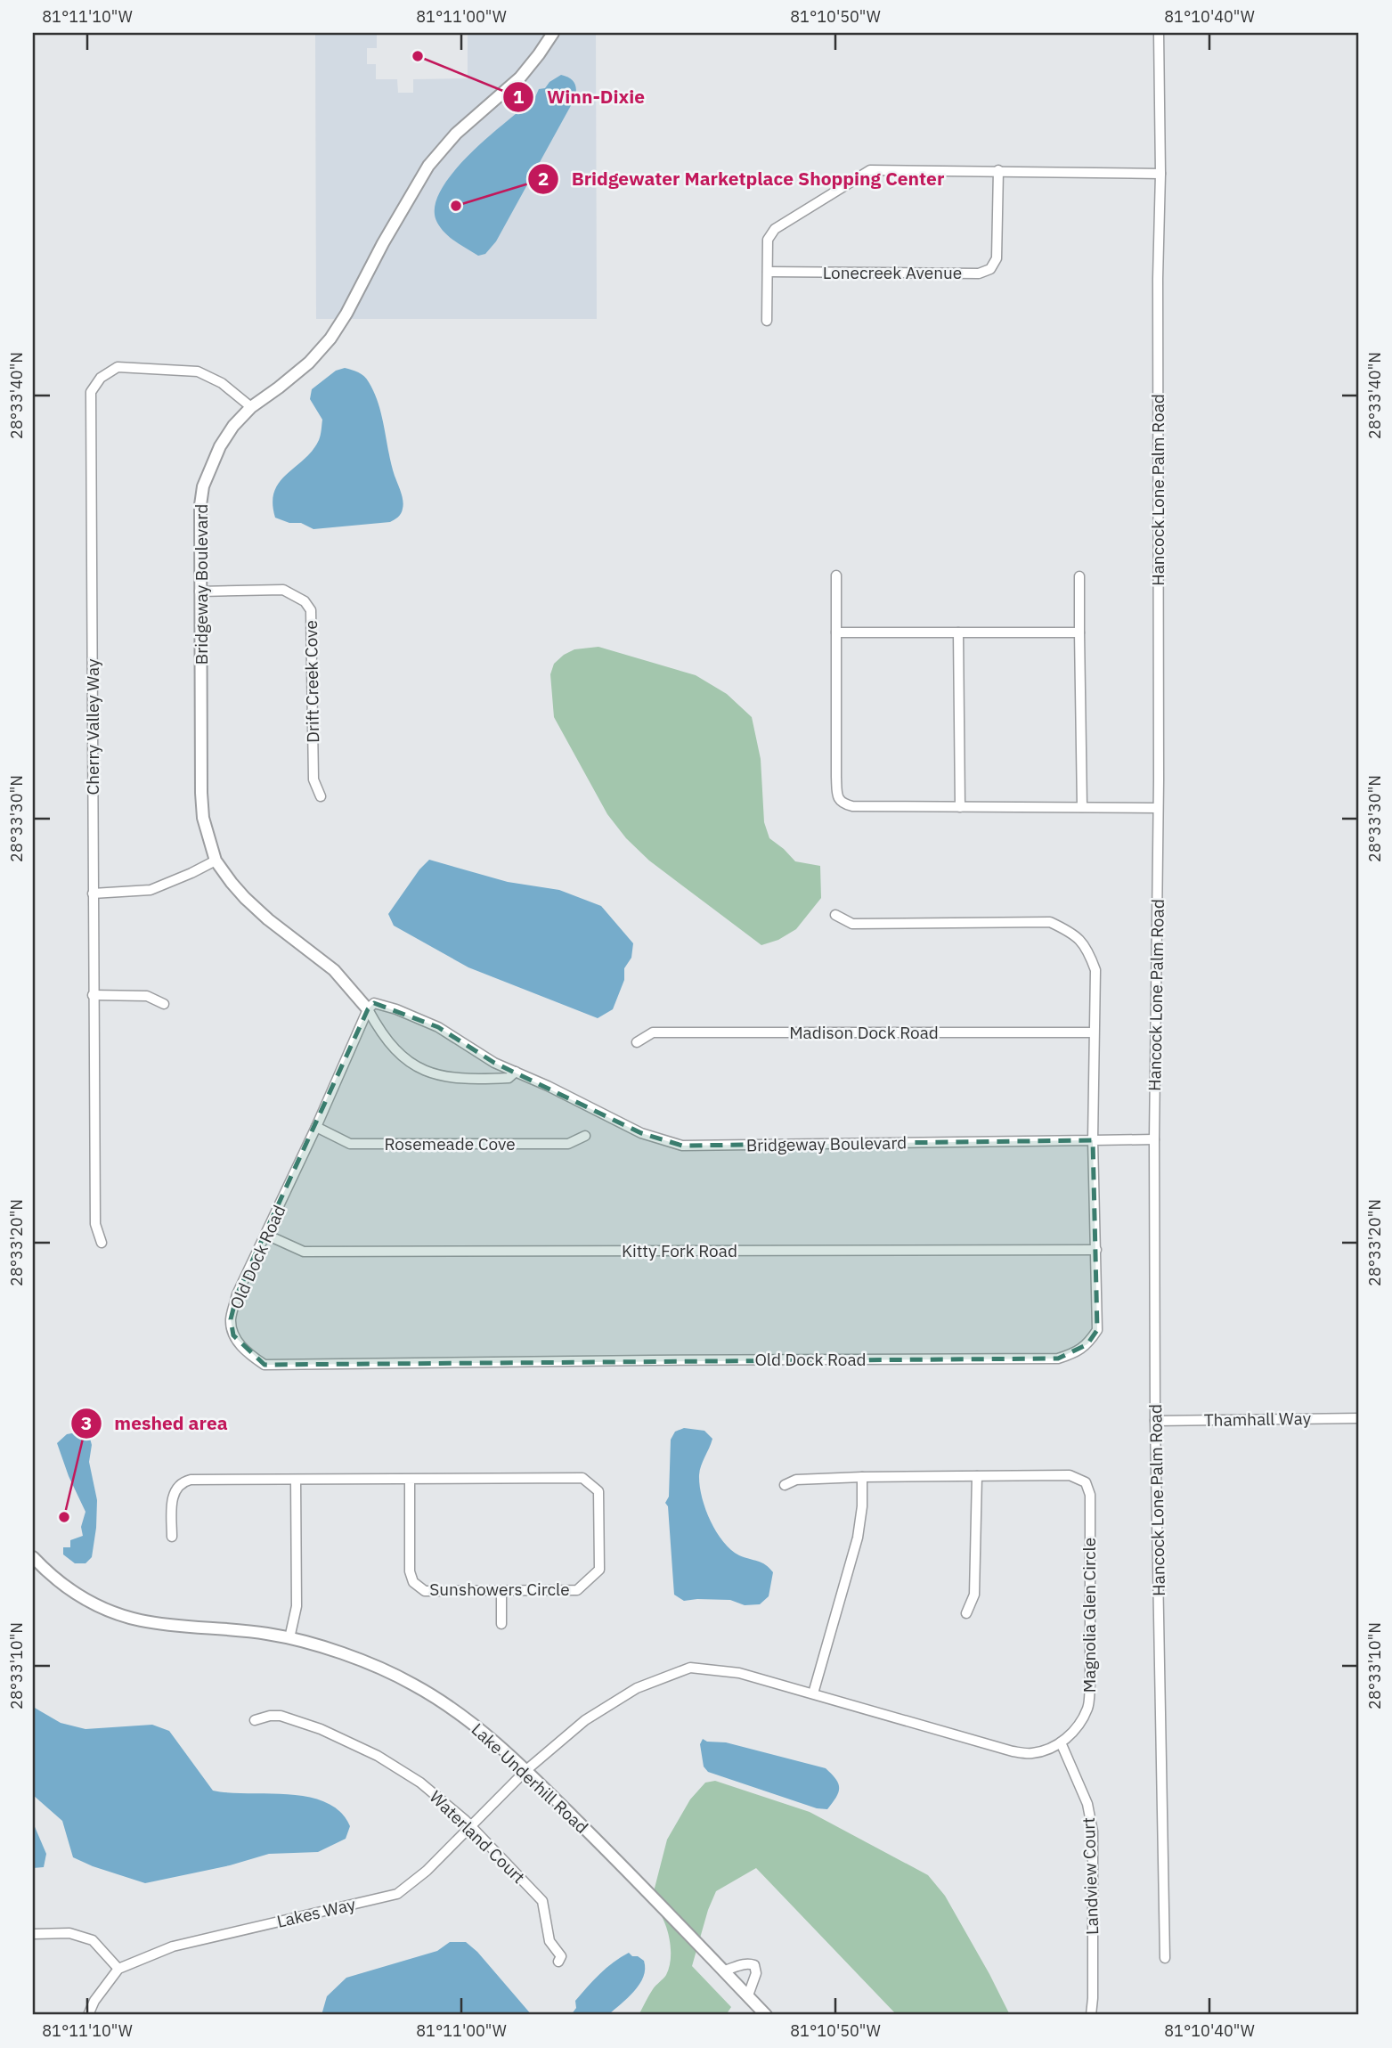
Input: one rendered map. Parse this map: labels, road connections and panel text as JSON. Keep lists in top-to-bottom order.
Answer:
{
  "streets": {
    "street": [
      "Lonecreek Avenue",
      "Hancock Lone Palm Road",
      "Bridgeway Boulevard",
      "Drift Creek Cove",
      "Cherry Valley Way",
      "Madison Dock Road",
      "Rosemeade Cove",
      "Kitty Fork Road",
      "Old Dock Road",
      "Thamhall Way",
      "Sunshowers Circle",
      "Magnolia Glen Circle",
      "Lake Underhill Road",
      "Waterland Court",
      "Landview Court",
      "Lakes Way"
    ]
  },
  "crossings": [
    ["Hancock Lone Palm Road", "Bridgeway Boulevard"],
    ["Hancock Lone Palm Road", "Thamhall Way"],
    ["Bridgeway Boulevard", "Drift Creek Cove"],
    ["Bridgeway Boulevard", "Cherry Valley Way"],
    ["Bridgeway Boulevard", "Old Dock Road"],
    ["Madison Dock Road", "Old Dock Road"],
    ["Rosemeade Cove", "Old Dock Road"],
    ["Kitty Fork Road", "Old Dock Road"],
    ["Magnolia Glen Circle", "Lake Underhill Road"],
    ["Magnolia Glen Circle", "Landview Court"],
    ["Magnolia Glen Circle", "Lakes Way"],
    ["Lake Underhill Road", "Lakes Way"],
    ["Waterland Court", "Lakes Way"]
  ],
  "places": ["Winn-Dixie", "Bridgewater Marketplace Shopping Center", "meshed area"],
  "coordinates": [
    "81°11'10\"W",
    "81°11'00\"W",
    "81°10'50\"W",
    "81°10'40\"W",
    "28°33'40\"N",
    "28°33'30\"N",
    "28°33'20\"N",
    "28°33'10\"N"
  ]
}
